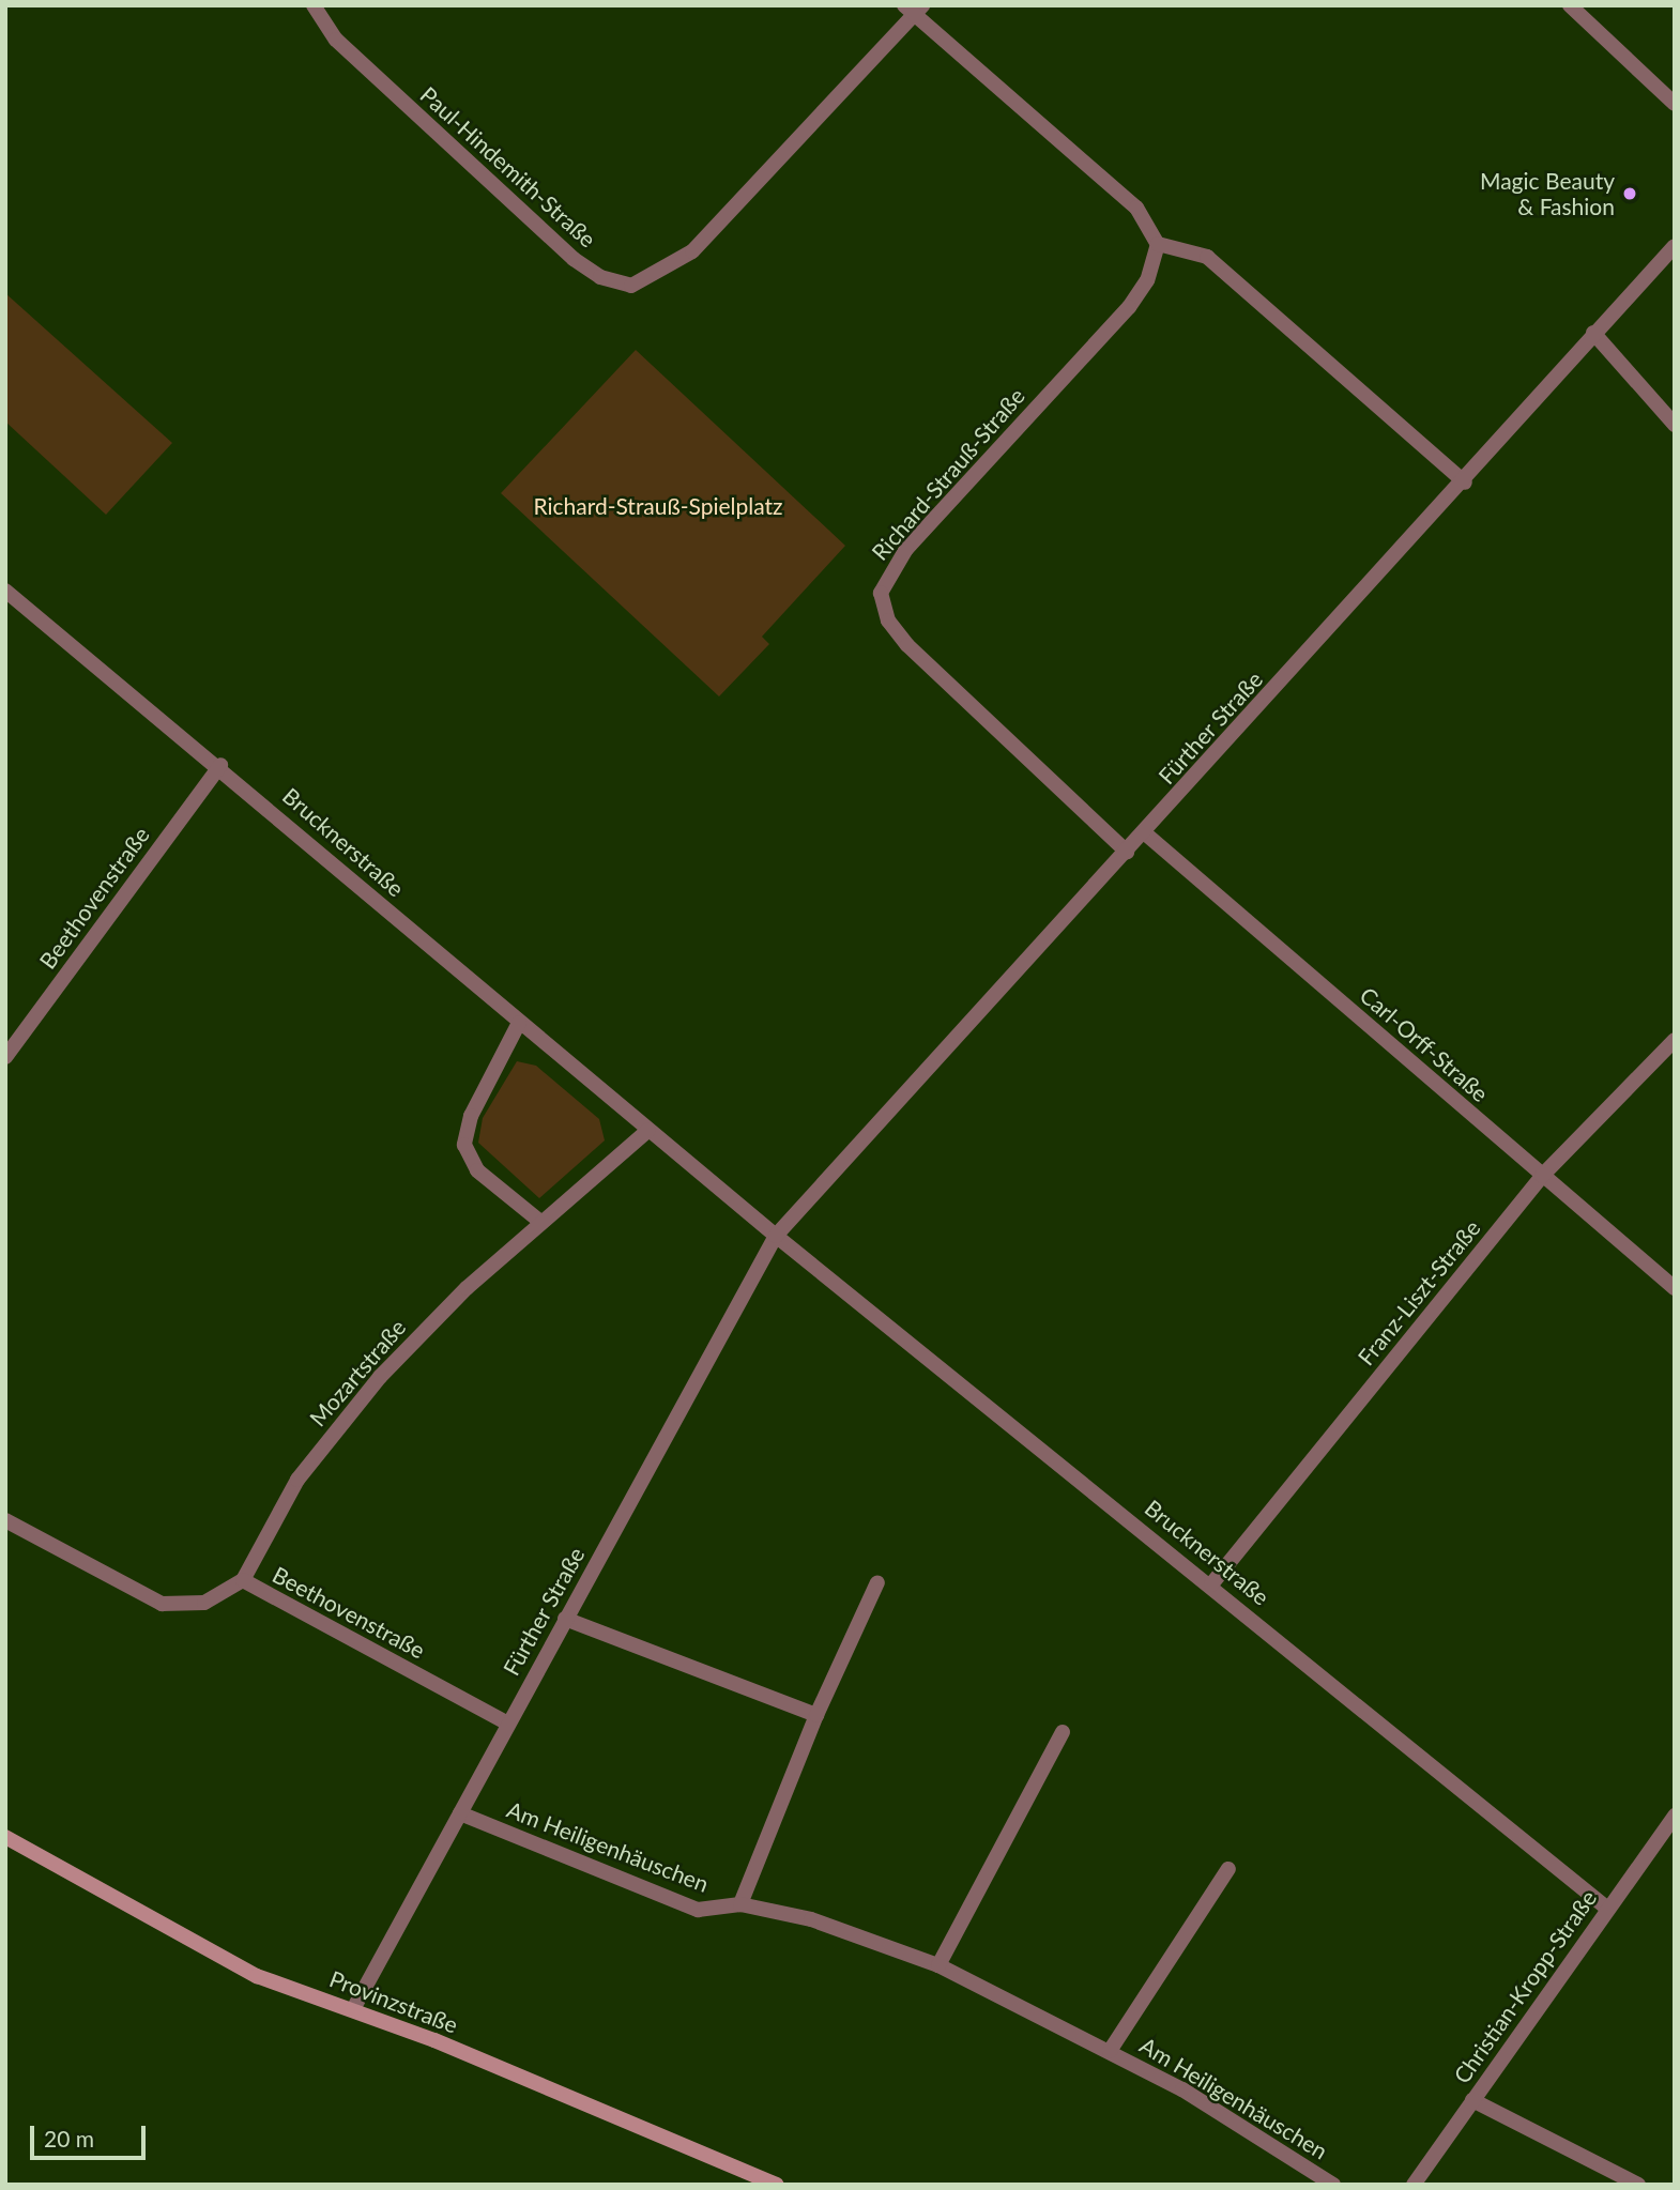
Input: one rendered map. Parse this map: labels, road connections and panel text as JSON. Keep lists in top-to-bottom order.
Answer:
{
  "streets": {
    "street": [
      "Paul-Hindemith-Straße",
      "Richard-Strauß-Straße",
      "Fürther Straße",
      "Brucknerstraße",
      "Beethovenstraße",
      "Carl-Orff-Straße",
      "Franz-Liszt-Straße",
      "Mozartstraße",
      "Am Heiligenhäuschen",
      "Christian-Kropp-Straße",
      "Provinzstraße"
    ]
  },
  "crossings": [
    ["Richard-Strauß-Straße", "Fürther Straße"],
    ["Fürther Straße", "Brucknerstraße"],
    ["Fürther Straße", "Beethovenstraße"],
    ["Fürther Straße", "Carl-Orff-Straße"],
    ["Fürther Straße", "Am Heiligenhäuschen"],
    ["Fürther Straße", "Provinzstraße"],
    ["Brucknerstraße", "Beethovenstraße"],
    ["Brucknerstraße", "Franz-Liszt-Straße"],
    ["Brucknerstraße", "Mozartstraße"],
    ["Brucknerstraße", "Christian-Kropp-Straße"],
    ["Beethovenstraße", "Mozartstraße"],
    ["Carl-Orff-Straße", "Franz-Liszt-Straße"]
  ],
  "parks": ["Richard-Strauß-Spielplatz"],
  "places": ["Magic Beauty & Fashion"],
  "scale_bar": "20 m"
}
